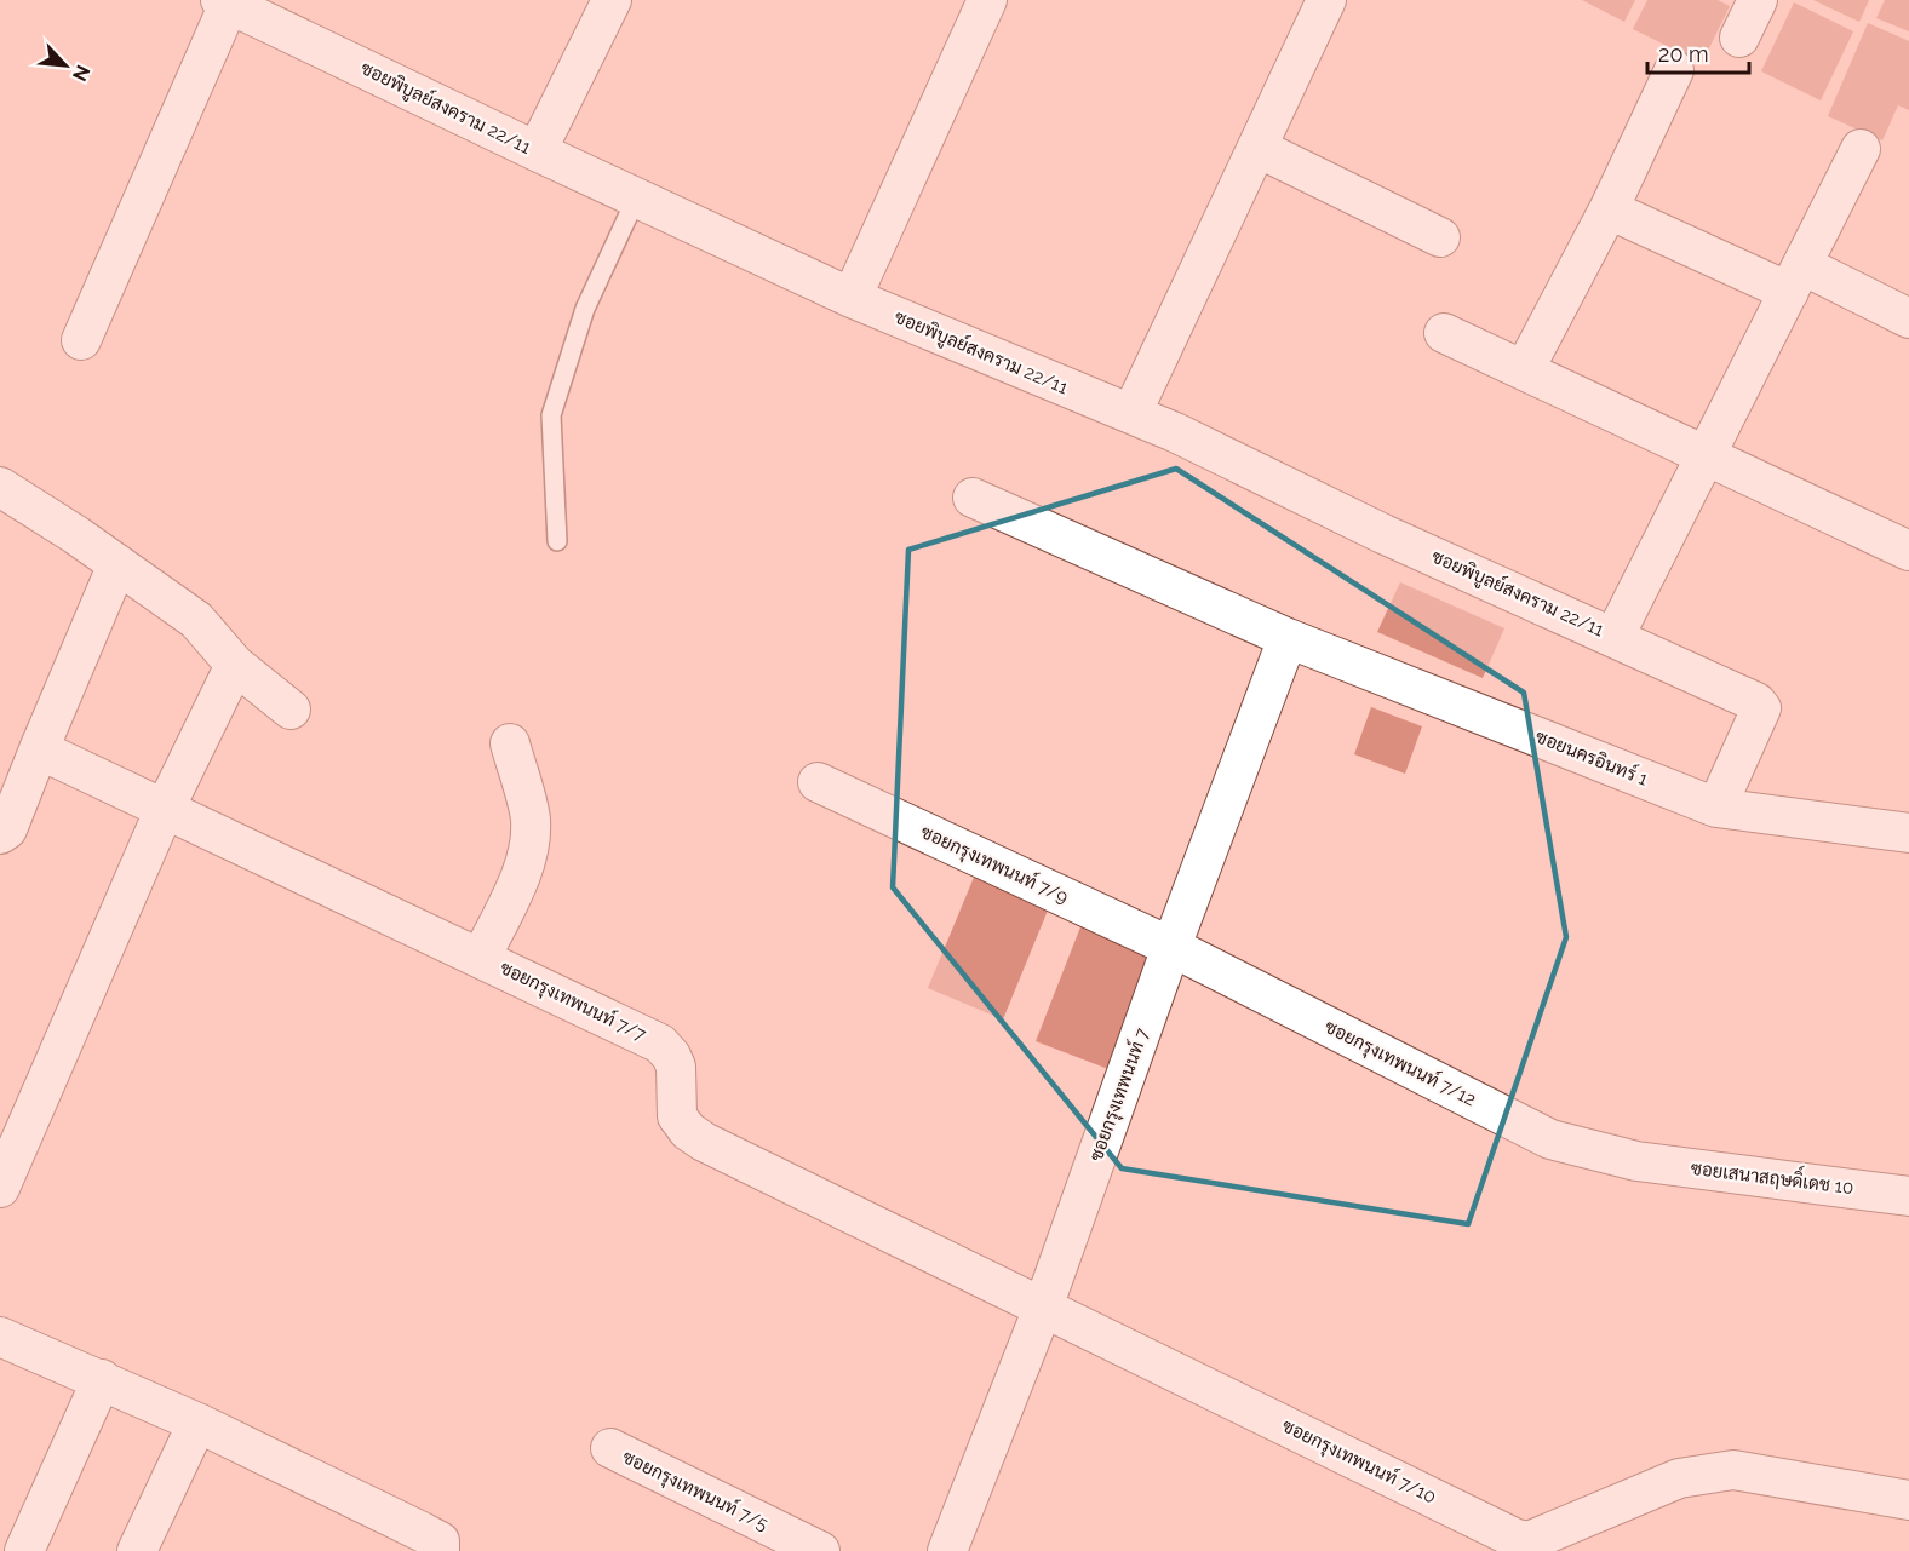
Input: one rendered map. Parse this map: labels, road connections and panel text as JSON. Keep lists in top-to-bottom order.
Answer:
{
  "streets": {
    "street": [
      "ซอยพิบูลย์สงคราม 22/11",
      "ซอยนครอินทร์ 1",
      "ซอยกรุงเทพนนท์ 7/9",
      "ซอยกรุงเทพนนท์ 7/7",
      "ซอยกรุงเทพนนท์ 7/12",
      "ซอยกรุงเทพนนท์ 7",
      "ซอยเสนาสฤษดิ์เดช 10",
      "ซอยกรุงเทพนนท์ 7/10",
      "ซอยกรุงเทพนนท์ 7/5"
    ]
  },
  "crossings": [
    ["ซอยพิบูลย์สงคราม 22/11", "ซอยนครอินทร์ 1"],
    ["ซอยนครอินทร์ 1", "ซอยกรุงเทพนนท์ 7"],
    ["ซอยกรุงเทพนนท์ 7/9", "ซอยกรุงเทพนนท์ 7/12"],
    ["ซอยกรุงเทพนนท์ 7/9", "ซอยกรุงเทพนนท์ 7"],
    ["ซอยกรุงเทพนนท์ 7/7", "ซอยกรุงเทพนนท์ 7"],
    ["ซอยกรุงเทพนนท์ 7/7", "ซอยกรุงเทพนนท์ 7/10"],
    ["ซอยกรุงเทพนนท์ 7/12", "ซอยกรุงเทพนนท์ 7"],
    ["ซอยกรุงเทพนนท์ 7/12", "ซอยเสนาสฤษดิ์เดช 10"],
    ["ซอยกรุงเทพนนท์ 7", "ซอยกรุงเทพนนท์ 7/10"]
  ],
  "scale_bar": "20 m",
  "north": "bottom right"
}
